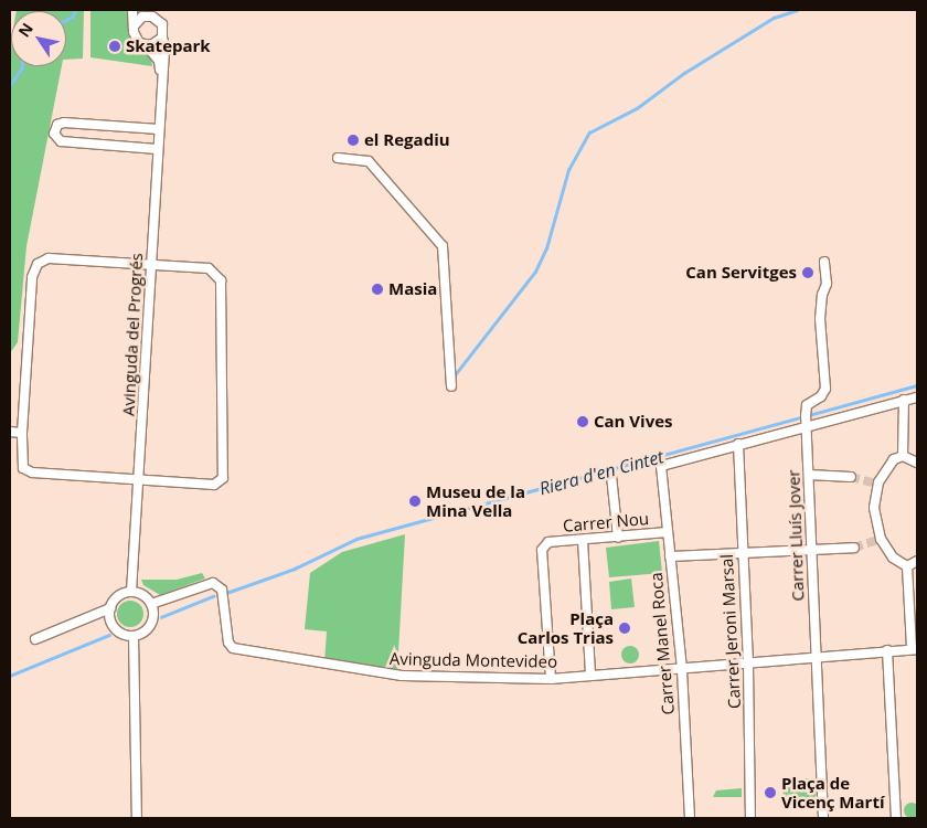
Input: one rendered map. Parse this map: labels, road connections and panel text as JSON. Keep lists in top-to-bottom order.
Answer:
{
  "streets": {
    "street": [
      "Avinguda del Progrés",
      "Carrer Nou",
      "Carrer Lluís Jover",
      "Carrer Jeroni Marsal",
      "Carrer Manel Roca",
      "Avinguda Montevideo"
    ]
  },
  "crossings": [
    ["Avinguda del Progrés", "Avinguda Montevideo"],
    ["Carrer Nou", "Carrer Manel Roca"],
    ["Carrer Nou", "Avinguda Montevideo"],
    ["Carrer Lluís Jover", "Avinguda Montevideo"],
    ["Carrer Jeroni Marsal", "Carrer Manel Roca"],
    ["Carrer Jeroni Marsal", "Avinguda Montevideo"],
    ["Carrer Manel Roca", "Avinguda Montevideo"]
  ],
  "water": ["Riera d'en Cintet"],
  "places": [
    "Skatepark",
    "el Regadiu",
    "Can Servitges",
    "Masia",
    "Can Vives",
    "Museu de la Mina Vella",
    "Plaça Carlos Trias",
    "Plaça de Vicenç Martí"
  ],
  "north": "top left"
}
